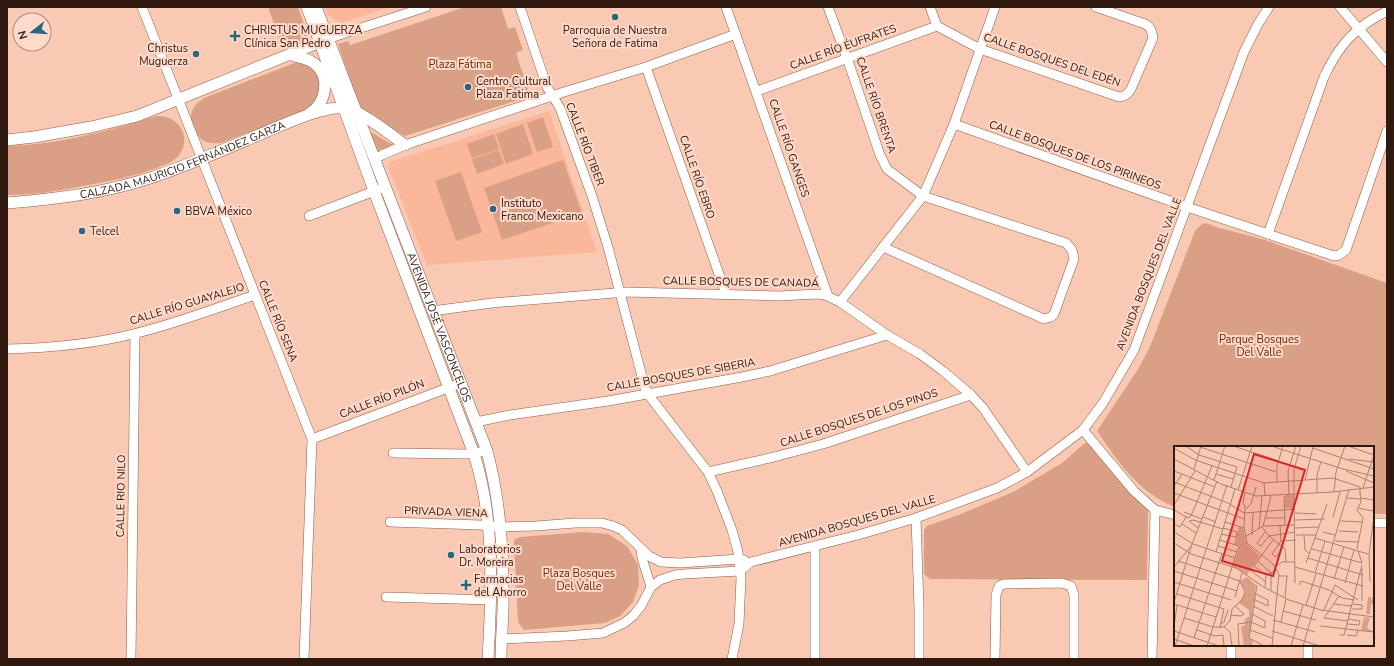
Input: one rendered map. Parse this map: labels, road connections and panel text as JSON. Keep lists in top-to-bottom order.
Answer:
{
  "streets": {
    "main road": ["CALZADA MAURICIO FERNÁNDEZ GARZA", "AVENIDA JOSÉ VASCONCELOS"],
    "street": [
      "CALLE RÍO ÉUFRATES",
      "CALLE BOSQUES DEL EDÉN",
      "CALLE RÍO BRENTA",
      "CALLE RÍO TIBER",
      "CALLE RÍO GANGES",
      "CALLE BOSQUES DE LOS PIRINEOS",
      "CALLE RÍO EBRO",
      "AVENIDA BOSQUES DEL VALLE",
      "CALLE BOSQUES DE CANADÁ",
      "CALLE RÍO GUAYALEJO",
      "CALLE RÍO SENA",
      "CALLE BOSQUES DE SIBERIA",
      "CALLE RÍO PILÓN",
      "CALLE BOSQUES DE LOS PINOS",
      "CALLE RIO NILO",
      "PRIVADA VIENA"
    ]
  },
  "crossings": [
    ["CALLE RÍO ÉUFRATES", "CALLE BOSQUES DEL EDÉN"],
    ["CALLE RÍO ÉUFRATES", "CALLE RÍO BRENTA"],
    ["CALLE RÍO ÉUFRATES", "CALLE RÍO GANGES"],
    ["CALLE RÍO TIBER", "AVENIDA BOSQUES DEL VALLE"],
    ["CALLE RÍO TIBER", "CALLE BOSQUES DE CANADÁ"],
    ["CALLE RÍO TIBER", "CALLE BOSQUES DE SIBERIA"],
    ["CALLE RÍO TIBER", "CALLE BOSQUES DE LOS PINOS"],
    ["CALLE RÍO GANGES", "CALLE BOSQUES DE CANADÁ"],
    ["CALLE BOSQUES DE LOS PIRINEOS", "AVENIDA BOSQUES DEL VALLE"],
    ["CALZADA MAURICIO FERNÁNDEZ GARZA", "CALLE RÍO SENA"],
    ["CALZADA MAURICIO FERNÁNDEZ GARZA", "AVENIDA JOSÉ VASCONCELOS"],
    ["CALLE RÍO EBRO", "CALLE BOSQUES DE CANADÁ"],
    ["AVENIDA BOSQUES DEL VALLE", "CALLE BOSQUES DE CANADÁ"],
    ["AVENIDA BOSQUES DEL VALLE", "AVENIDA JOSÉ VASCONCELOS"],
    ["AVENIDA BOSQUES DEL VALLE", "PRIVADA VIENA"],
    ["CALLE BOSQUES DE CANADÁ", "AVENIDA JOSÉ VASCONCELOS"],
    ["CALLE BOSQUES DE CANADÁ", "CALLE BOSQUES DE SIBERIA"],
    ["CALLE BOSQUES DE CANADÁ", "CALLE BOSQUES DE LOS PINOS"],
    ["CALLE RÍO GUAYALEJO", "CALLE RÍO SENA"],
    ["CALLE RÍO GUAYALEJO", "CALLE RIO NILO"],
    ["CALLE RÍO SENA", "CALLE RÍO PILÓN"],
    ["AVENIDA JOSÉ VASCONCELOS", "CALLE BOSQUES DE SIBERIA"],
    ["AVENIDA JOSÉ VASCONCELOS", "CALLE RÍO PILÓN"],
    ["AVENIDA JOSÉ VASCONCELOS", "PRIVADA VIENA"]
  ],
  "parks": ["Plaza Fátima", "Parque Bosques Del Valle", "Plaza Bosques Del Valle"],
  "places": {
    "other": [
      "Parroquia de Nuestra Señora de Fatima",
      "Christus Muguerza",
      "Centro Cultural Plaza Fatima",
      "Instituto Franco Mexicano",
      "BBVA México",
      "Telcel",
      "Laboratorios Dr. Moreira"
    ],
    "health": ["CHRISTUS MUGUERZA Clínica San Pedro", "Farmacias del Ahorro"]
  },
  "north": "left"
}
